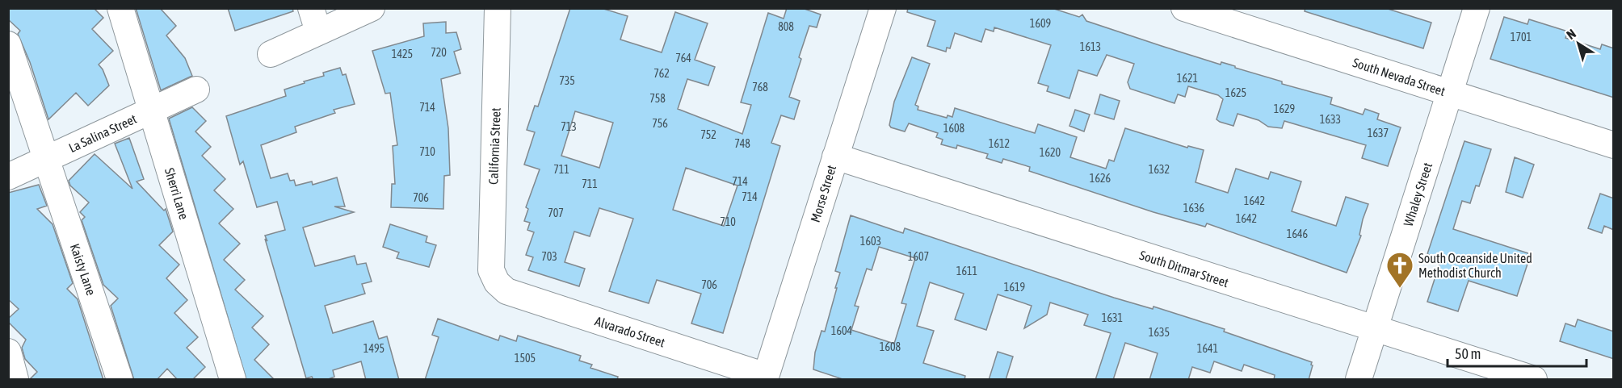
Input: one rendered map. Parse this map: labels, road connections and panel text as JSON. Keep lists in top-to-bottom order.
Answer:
{
  "streets": {
    "street": [
      "South Nevada Street",
      "La Salina Street",
      "California Street",
      "Sherri Lane",
      "Morse Street",
      "Whaley Street",
      "South Ditmar Street",
      "Kaisty Lane",
      "Alvarado Street"
    ]
  },
  "crossings": [
    ["South Nevada Street", "Whaley Street"],
    ["La Salina Street", "Sherri Lane"],
    ["La Salina Street", "Kaisty Lane"],
    ["California Street", "Alvarado Street"],
    ["Morse Street", "South Ditmar Street"],
    ["Morse Street", "Alvarado Street"],
    ["Whaley Street", "South Ditmar Street"]
  ],
  "places": {
    "church": ["South Oceanside United Methodist Church"]
  },
  "house_numbers": [
    "1609",
    "808",
    "1701",
    "1613",
    "720",
    "1425",
    "764",
    "762",
    "1621",
    "735",
    "768",
    "1625",
    "758",
    "714",
    "1629",
    "1633",
    "756",
    "713",
    "1608",
    "1637",
    "752",
    "748",
    "1612",
    "710",
    "1620",
    "711",
    "1632",
    "1626",
    "714",
    "711",
    "714",
    "706",
    "1642",
    "1636",
    "707",
    "1642",
    "710",
    "1646",
    "1603",
    "703",
    "1607",
    "1611",
    "706",
    "1619",
    "1631",
    "1604",
    "1635",
    "1608",
    "1495",
    "1641",
    "1505"
  ],
  "scale_bar": "50 m",
  "north": "top left"
}
